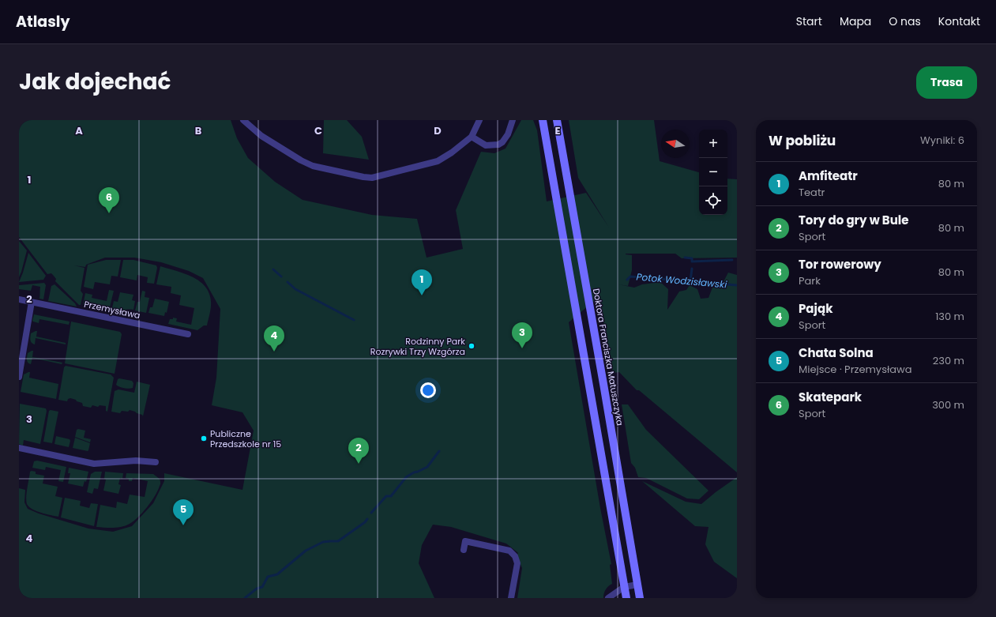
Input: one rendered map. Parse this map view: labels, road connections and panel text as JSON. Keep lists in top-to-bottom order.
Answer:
{
  "streets": {
    "main road": ["Doktora Franciszka Matuszczyka"],
    "street": ["Przemysława"]
  },
  "water": ["Potok Wodzisławski"],
  "places": ["Rodzinny Park Rozrywki Trzy Wzgórza", "Publiczne Przedszkole nr 15"],
  "north": "left",
  "page": {
    "header": "Atlasly",
    "nav": [
      "Start",
      "Mapa",
      "O nas",
      "Kontakt"
    ],
    "title": "Jak dojechać",
    "buttons": "Trasa",
    "heading": ["W pobliżu", "Wyniki: 6"],
    "map_buttons": ["+", "−"],
    "list": [
      {
        "mark": "1",
        "name": "Amfiteatr",
        "note": "Teatr",
        "value": "80 m"
      },
      {
        "mark": "2",
        "name": "Tory do gry w Bule",
        "note": "Sport",
        "value": "80 m"
      },
      {
        "mark": "3",
        "name": "Tor rowerowy",
        "note": "Park",
        "value": "80 m"
      },
      {
        "mark": "4",
        "name": "Pająk",
        "note": "Sport",
        "value": "130 m"
      },
      {
        "mark": "5",
        "name": "Chata Solna",
        "note": "Miejsce · Przemysława",
        "value": "230 m"
      },
      {
        "mark": "6",
        "name": "Skatepark",
        "note": "Sport",
        "value": "300 m"
      }
    ],
    "pins": [
      "6",
      "1",
      "3",
      "4",
      "2",
      "5"
    ]
  },
  "grid": {
    "columns": [
      "A",
      "B",
      "C",
      "D",
      "E"
    ],
    "rows": [
      "1",
      "2",
      "3",
      "4"
    ]
  }
}
